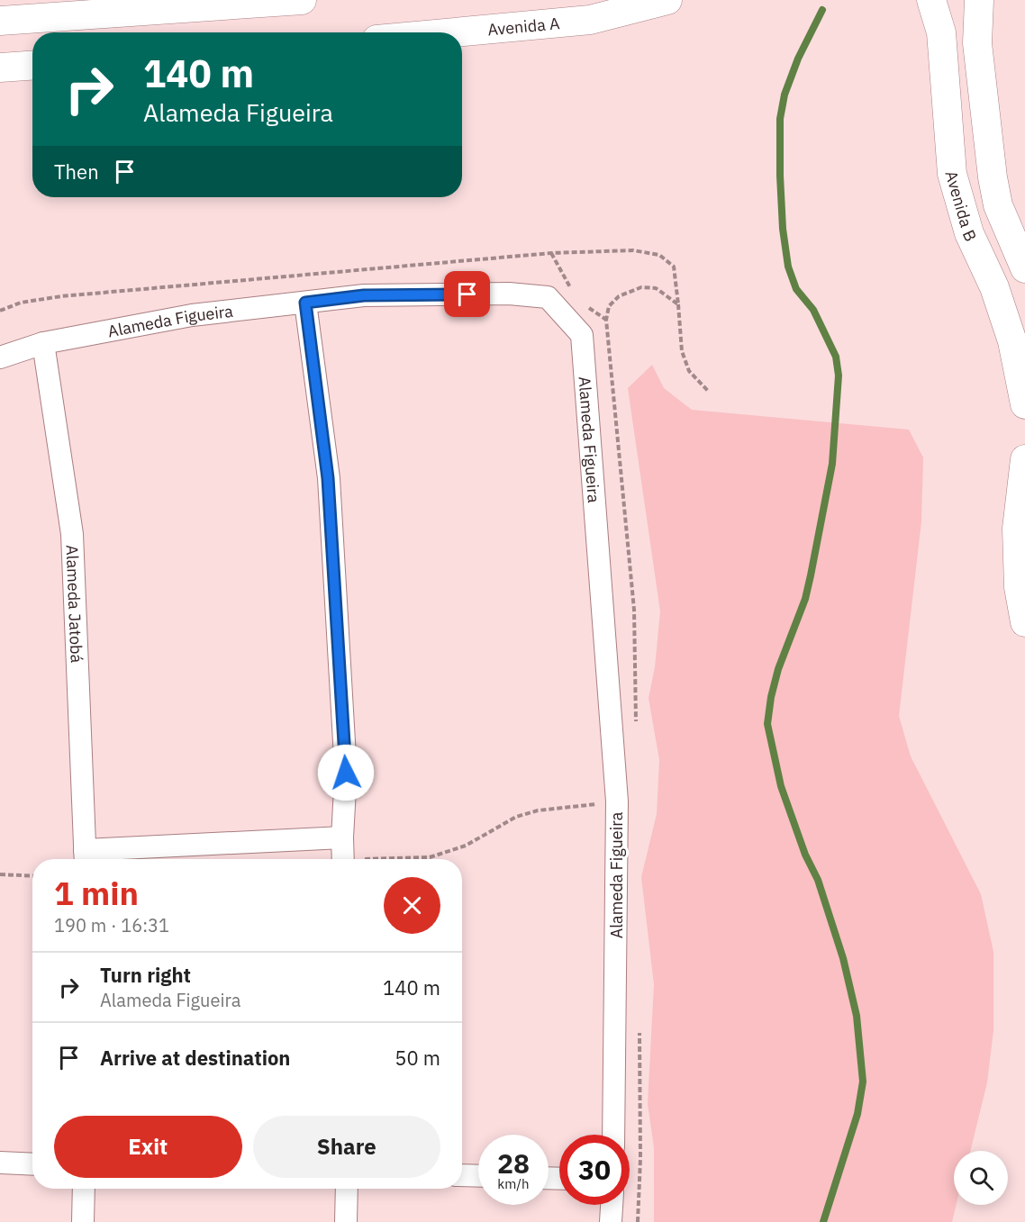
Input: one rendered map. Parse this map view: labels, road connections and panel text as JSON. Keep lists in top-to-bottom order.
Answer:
{
  "streets": {
    "street": [
      "Avenida A",
      "Avenida B",
      "Alameda Figueira",
      "Alameda Jatobá"
    ]
  },
  "crossings": [
    ["Alameda Figueira", "Alameda Jatobá"]
  ],
  "page": {
    "turn": ["140 m", "Alameda Figueira"],
    "then": "Then",
    "heading": ["1 min", "190 m · 16:31"],
    "list": [
      {
        "name": "Turn right",
        "note": "Alameda Figueira",
        "value": "140 m"
      },
      {
        "name": "Arrive at destination",
        "value": "50 m"
      }
    ],
    "buttons": ["Exit", "Share"],
    "speed": "28 km/h",
    "limit": "30"
  }
}
